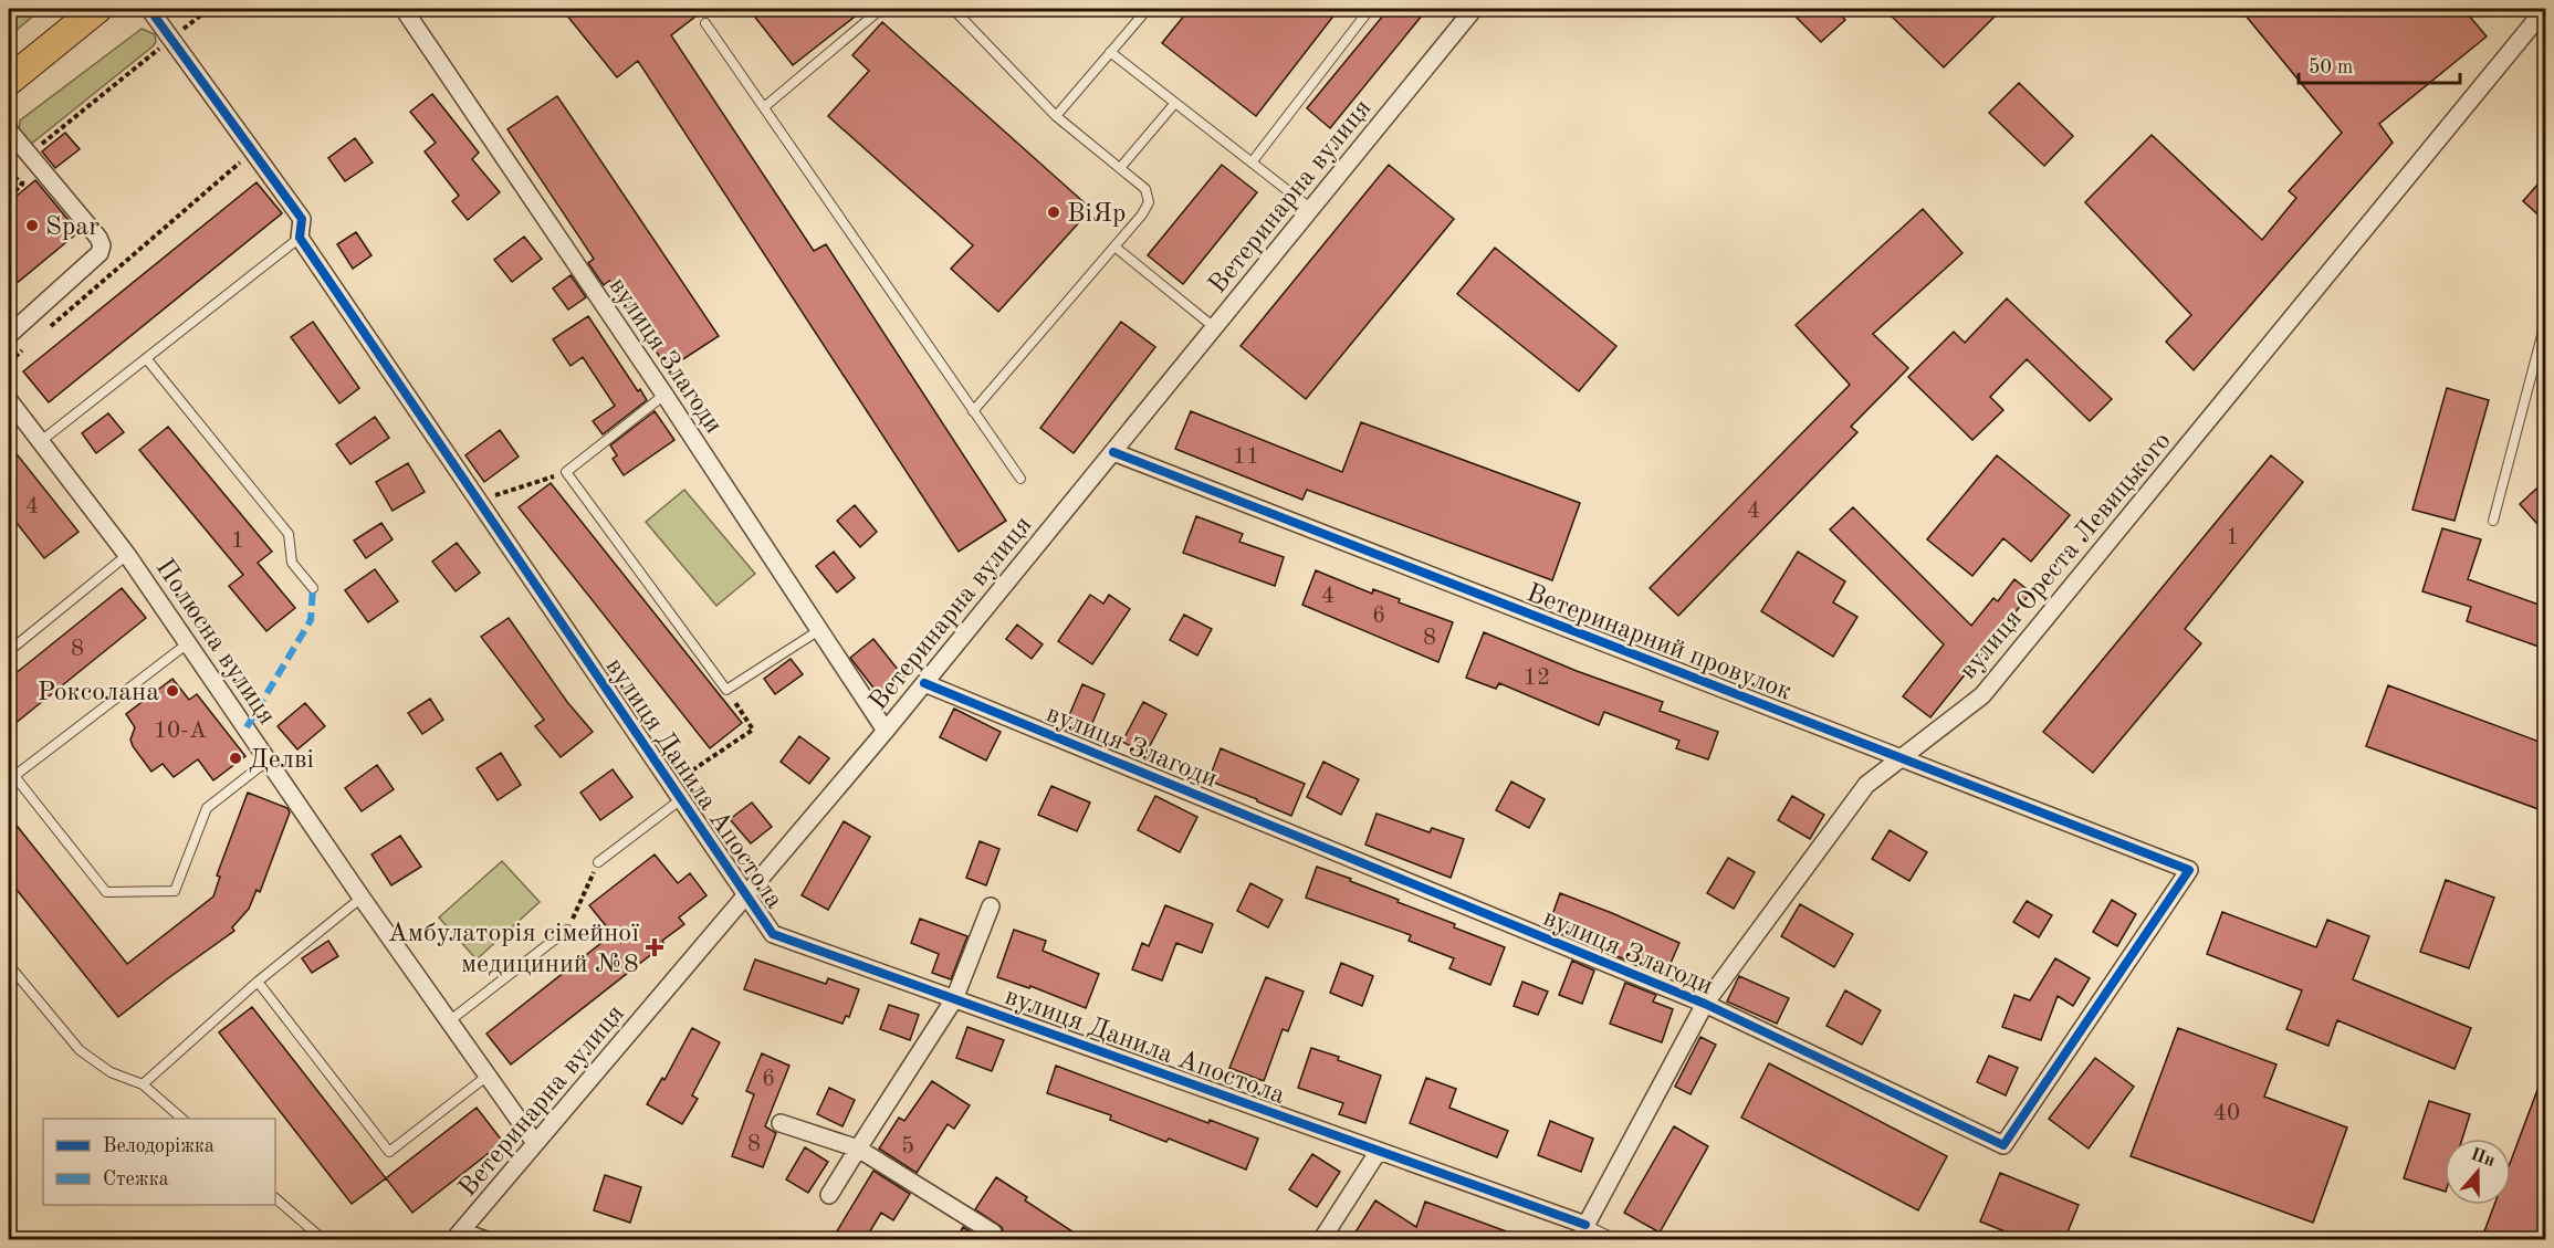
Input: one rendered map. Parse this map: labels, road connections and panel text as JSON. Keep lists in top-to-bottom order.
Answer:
{
  "streets": {
    "street": [
      "Ветеринарна вулиця",
      "вулиця Злагоди",
      "вулиця Ореста Левицького",
      "Полюсна вулиця",
      "Ветеринарний провулок",
      "вулиця Данила Апостола"
    ]
  },
  "crossings": [
    ["Ветеринарна вулиця", "вулиця Злагоди"],
    ["Ветеринарна вулиця", "Полюсна вулиця"],
    ["Ветеринарна вулиця", "Ветеринарний провулок"],
    ["Ветеринарна вулиця", "вулиця Данила Апостола"],
    ["вулиця Злагоди", "вулиця Ореста Левицького"],
    ["вулиця Злагоди", "Ветеринарний провулок"],
    ["вулиця Ореста Левицького", "Ветеринарний провулок"],
    ["вулиця Ореста Левицького", "вулиця Данила Апостола"]
  ],
  "places": {
    "other": [
      "ВіЯр",
      "Spar",
      "Роксолана",
      "Делві"
    ],
    "health": ["Амбулаторія сімейної медициний №8"]
  },
  "house_numbers": [
    "11",
    "4",
    "4",
    "1",
    "1",
    "4",
    "6",
    "8",
    "8",
    "12",
    "10-А",
    "6",
    "40",
    "8",
    "5"
  ],
  "legend": ["Велодоріжка", "Стежка"],
  "scale_bar": "50 m",
  "north": "top"
}
